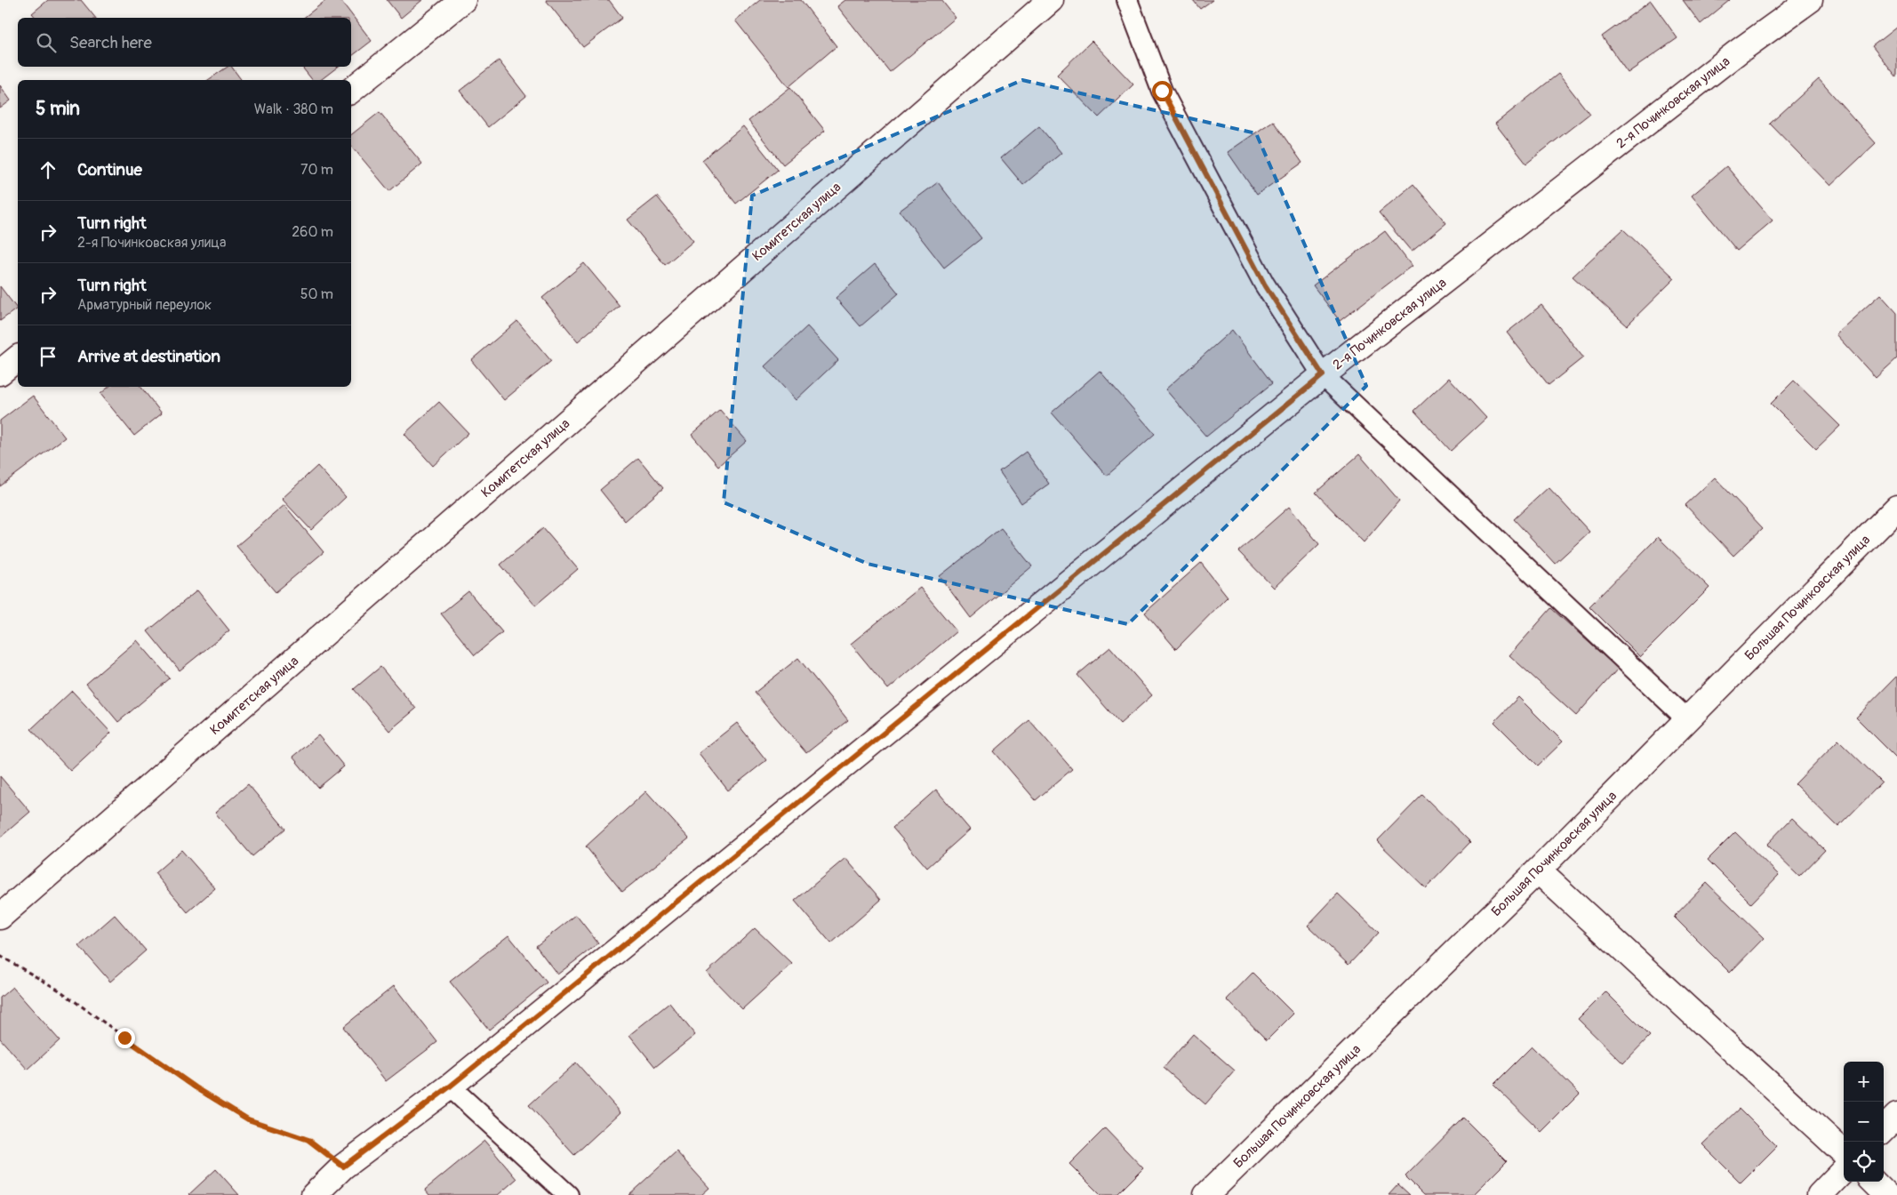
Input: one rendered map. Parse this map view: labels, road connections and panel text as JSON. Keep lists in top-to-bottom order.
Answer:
{
  "streets": {
    "street": ["2-я Починковская улица", "Комитетская улица", "Большая Починковская улица"]
  },
  "page": {
    "search": "Search here",
    "heading": ["5 min", "Walk · 380 m"],
    "list": [
      ["Continue", "70 m"],
      ["Turn right", "2-я Починковская улица", "260 m"],
      ["Turn right", "Арматурный переулок", "50 m"],
      "Arrive at destination"
    ],
    "map_buttons": ["+", "−"]
  }
}
